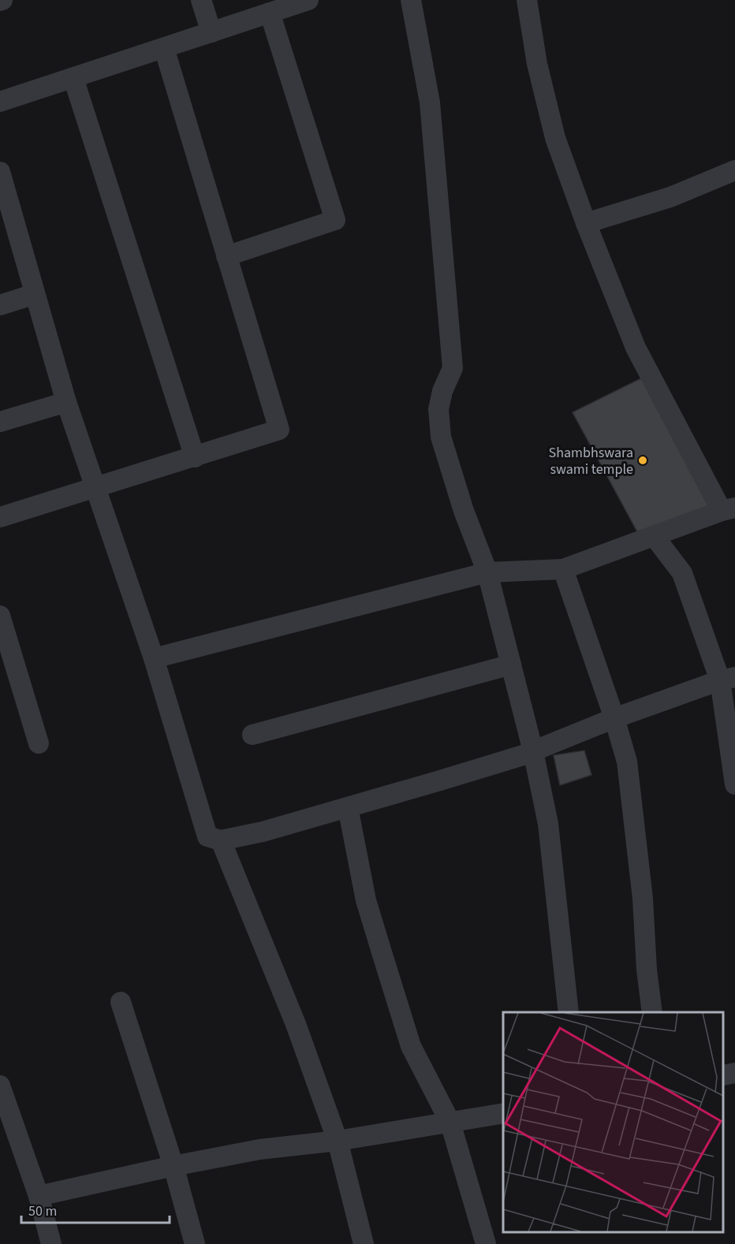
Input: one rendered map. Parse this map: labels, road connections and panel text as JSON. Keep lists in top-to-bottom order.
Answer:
{
  "places": ["Shambhswara swami temple"],
  "scale_bar": "50 m"
}
